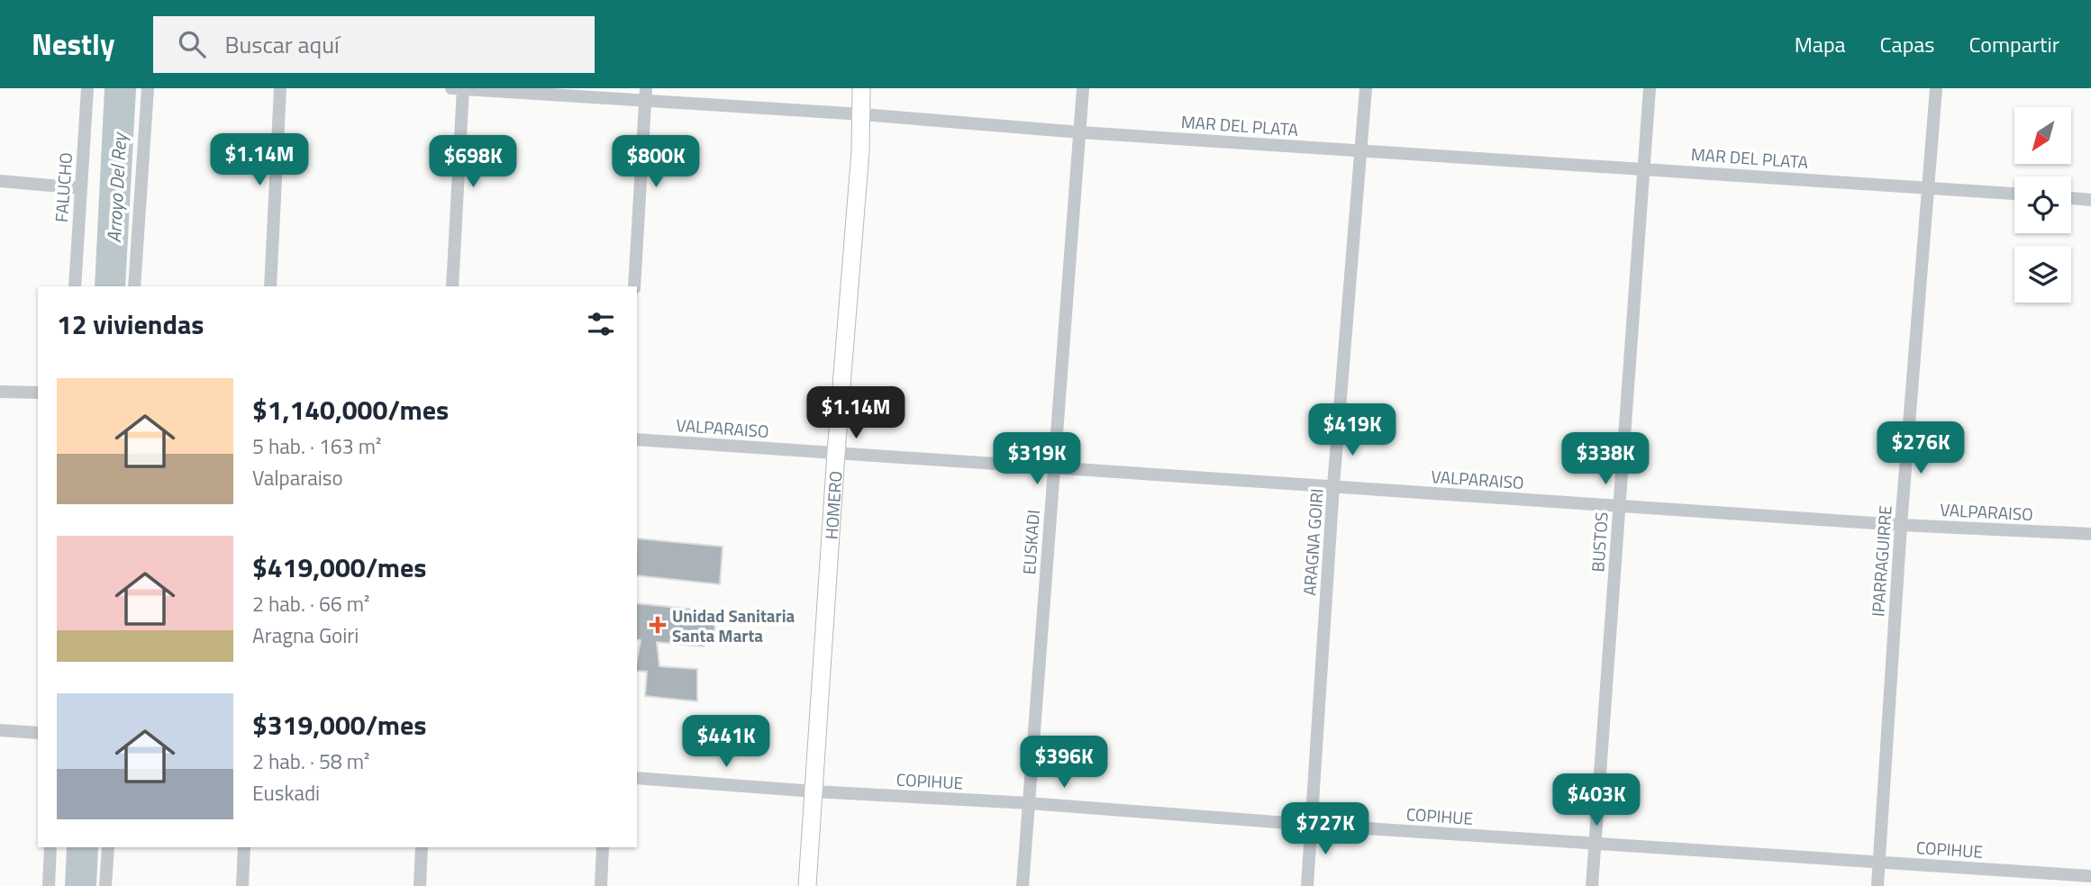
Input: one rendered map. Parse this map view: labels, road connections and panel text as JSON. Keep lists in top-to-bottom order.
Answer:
{
  "streets": {
    "main road": ["HOMERO"],
    "street": [
      "MAR DEL PLATA",
      "FALUCHO",
      "VALPARAISO",
      "EUSKADI",
      "ARAGNA GOIRI",
      "BUSTOS",
      "IPARRAGUIRRE",
      "COPIHUE"
    ]
  },
  "crossings": [
    ["MAR DEL PLATA", "HOMERO"],
    ["MAR DEL PLATA", "EUSKADI"],
    ["MAR DEL PLATA", "ARAGNA GOIRI"],
    ["MAR DEL PLATA", "BUSTOS"],
    ["MAR DEL PLATA", "IPARRAGUIRRE"],
    ["VALPARAISO", "HOMERO"],
    ["VALPARAISO", "EUSKADI"],
    ["VALPARAISO", "ARAGNA GOIRI"],
    ["VALPARAISO", "BUSTOS"],
    ["VALPARAISO", "IPARRAGUIRRE"],
    ["HOMERO", "COPIHUE"],
    ["EUSKADI", "COPIHUE"],
    ["ARAGNA GOIRI", "COPIHUE"],
    ["BUSTOS", "COPIHUE"],
    ["IPARRAGUIRRE", "COPIHUE"]
  ],
  "water": ["Arroyo Del Rey"],
  "places": {
    "health": ["Unidad Sanitaria Santa Marta"]
  },
  "north": "bottom left",
  "page": {
    "header": "Nestly",
    "search": "Buscar aquí",
    "nav": ["Mapa", "Capas", "Compartir"],
    "price": [
      "$1.14M",
      "$698K",
      "$800K",
      "$1.14M",
      "$419K",
      "$276K",
      "$319K",
      "$338K",
      "$441K",
      "$396K",
      "$403K",
      "$727K"
    ],
    "heading": "12 viviendas",
    "list": [
      {
        "name": "$1,140,000/mes",
        "note": "5 hab. · 163 m² · Valparaiso"
      },
      {
        "name": "$419,000/mes",
        "note": "2 hab. · 66 m² · Aragna Goiri"
      },
      {
        "name": "$319,000/mes",
        "note": "2 hab. · 58 m² · Euskadi"
      }
    ]
  }
}
